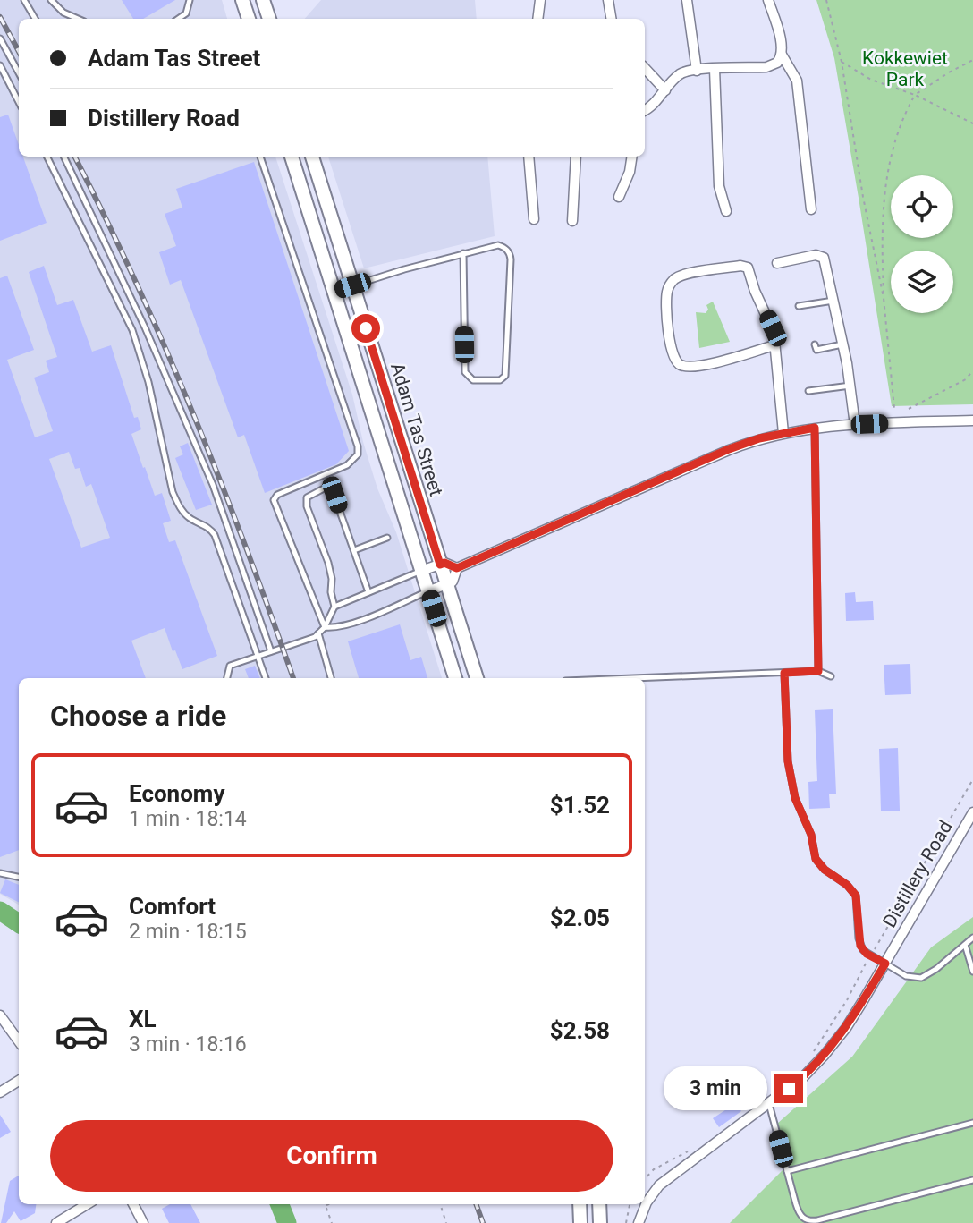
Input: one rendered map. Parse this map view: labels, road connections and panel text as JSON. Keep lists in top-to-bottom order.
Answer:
{
  "streets": {
    "main road": ["Adam Tas Street"],
    "street": ["Distillery Road"]
  },
  "parks": ["Kokkewiet Park"],
  "page": {
    "banner": ["Adam Tas Street", "Distillery Road"],
    "heading": "Choose a ride",
    "list": [
      {
        "name": "Economy",
        "note": "1 min · 18:14",
        "value": "$1.52"
      },
      {
        "name": "Comfort",
        "note": "2 min · 18:15",
        "value": "$2.05"
      },
      {
        "name": "XL",
        "note": "3 min · 18:16",
        "value": "$2.58"
      }
    ],
    "bubble": "3 min",
    "buttons": "Confirm"
  }
}
